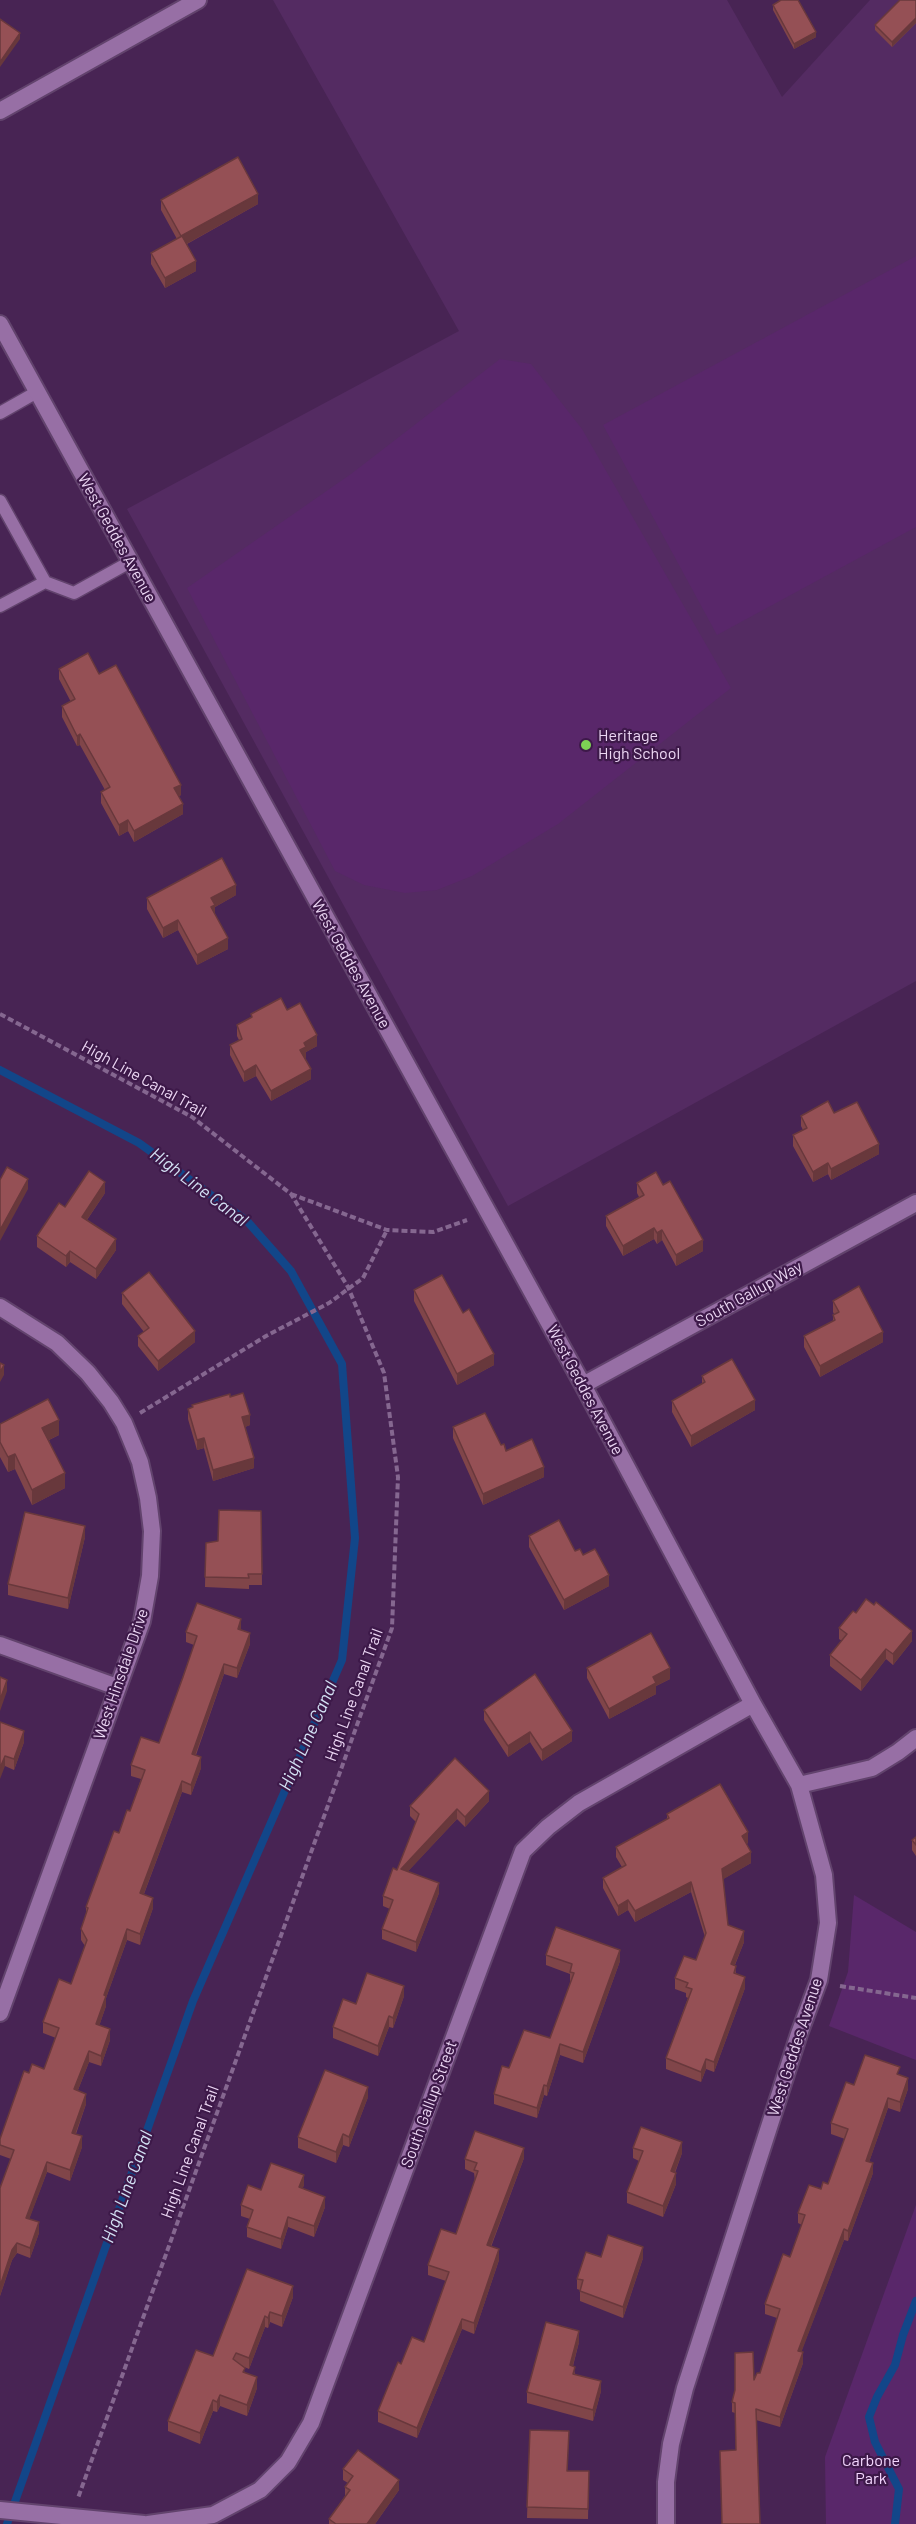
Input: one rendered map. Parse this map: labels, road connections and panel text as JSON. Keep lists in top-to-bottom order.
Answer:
{
  "streets": {
    "street": [
      "West Geddes Avenue",
      "South Gallup Way",
      "West Hinsdale Drive",
      "South Gallup Street"
    ],
    "path": ["High Line Canal Trail"]
  },
  "crossings": [
    ["West Geddes Avenue", "South Gallup Way"],
    ["West Geddes Avenue", "South Gallup Street"],
    ["High Line Canal Trail", "South Gallup Street"]
  ],
  "water": ["High Line Canal"],
  "parks": ["Carbone Park"],
  "places": ["Heritage High School"]
}
